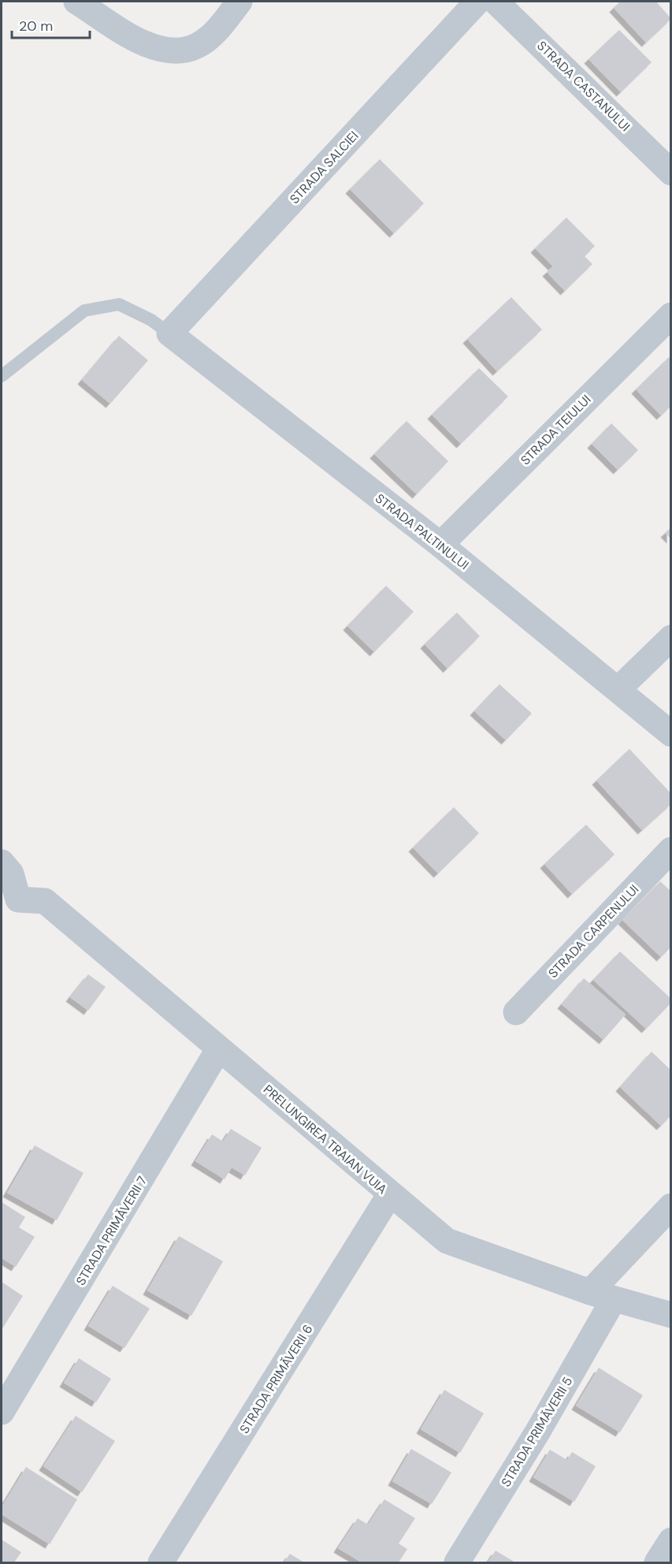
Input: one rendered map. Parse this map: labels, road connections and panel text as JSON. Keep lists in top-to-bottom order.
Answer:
{
  "streets": {
    "street": [
      "STRADA CASTANULUI",
      "STRADA SALCIEI",
      "STRADA TEIULUI",
      "STRADA PALTINULUI",
      "STRADA CARPENULUI",
      "PRELUNGIREA TRAIAN VUIA",
      "STRADA PRIMĂVERII 7",
      "STRADA PRIMĂVERII 6",
      "STRADA PRIMĂVERII 5"
    ]
  },
  "crossings": [
    ["STRADA SALCIEI", "STRADA PALTINULUI"],
    ["STRADA TEIULUI", "STRADA PALTINULUI"],
    ["PRELUNGIREA TRAIAN VUIA", "STRADA PRIMĂVERII 7"],
    ["PRELUNGIREA TRAIAN VUIA", "STRADA PRIMĂVERII 6"],
    ["PRELUNGIREA TRAIAN VUIA", "STRADA PRIMĂVERII 5"]
  ],
  "scale_bar": "20 m"
}
